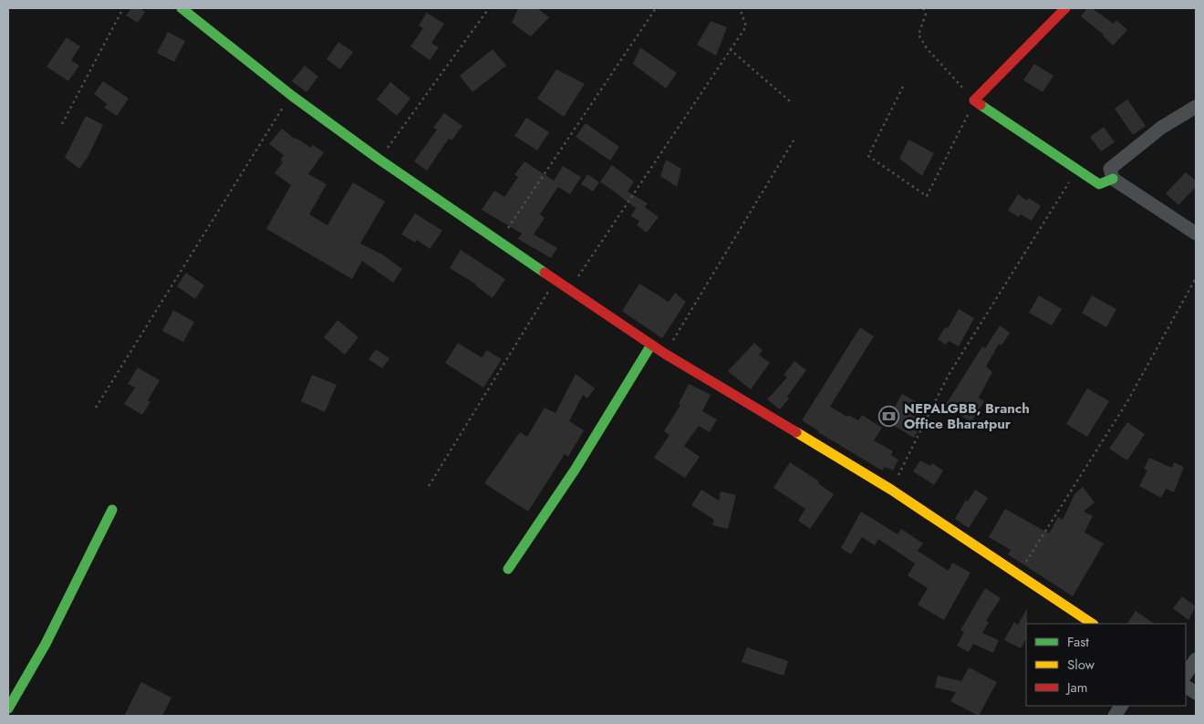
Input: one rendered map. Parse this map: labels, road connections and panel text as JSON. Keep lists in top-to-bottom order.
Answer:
{
  "places": {
    "bank": ["NEPALGBB, Branch Office Bharatpur"]
  },
  "legend": ["Fast", "Slow", "Jam"]
}
